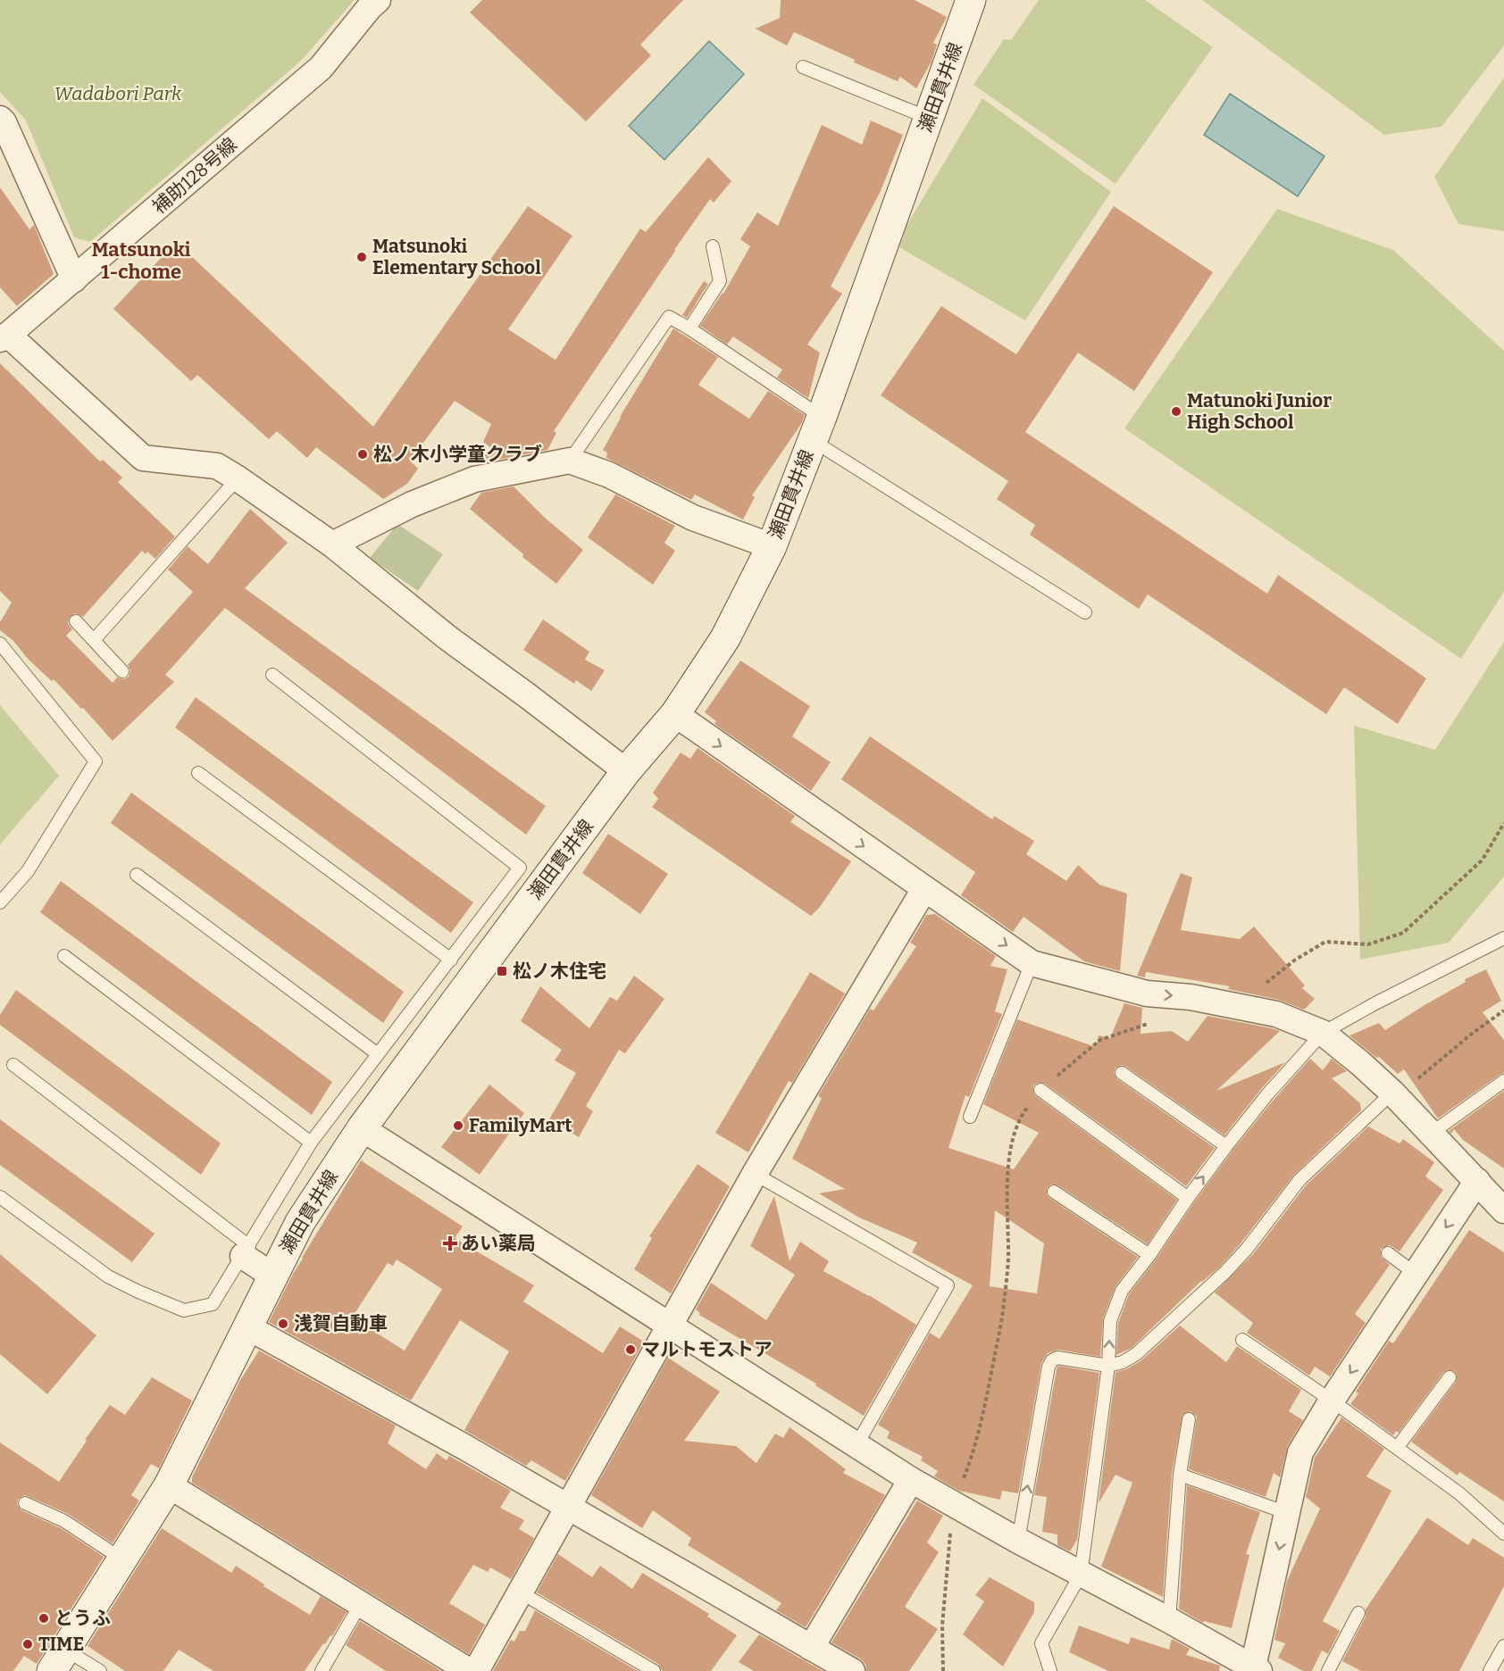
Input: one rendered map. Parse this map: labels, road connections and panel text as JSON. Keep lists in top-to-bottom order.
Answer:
{
  "streets": {
    "main road": ["瀬田貫井線"],
    "street": ["補助128号線"]
  },
  "districts": ["Matsunoki 1-chome"],
  "parks": ["Wadabori Park"],
  "places": {
    "other": [
      "Matsunoki Elementary School",
      "Matunoki Junior High School",
      "松ノ木小学童クラブ",
      "FamilyMart",
      "浅賀自動車",
      "マルトモストア",
      "とうふ",
      "TIME"
    ],
    "transit": ["松ノ木住宅"],
    "health": ["あい薬局"]
  }
}
